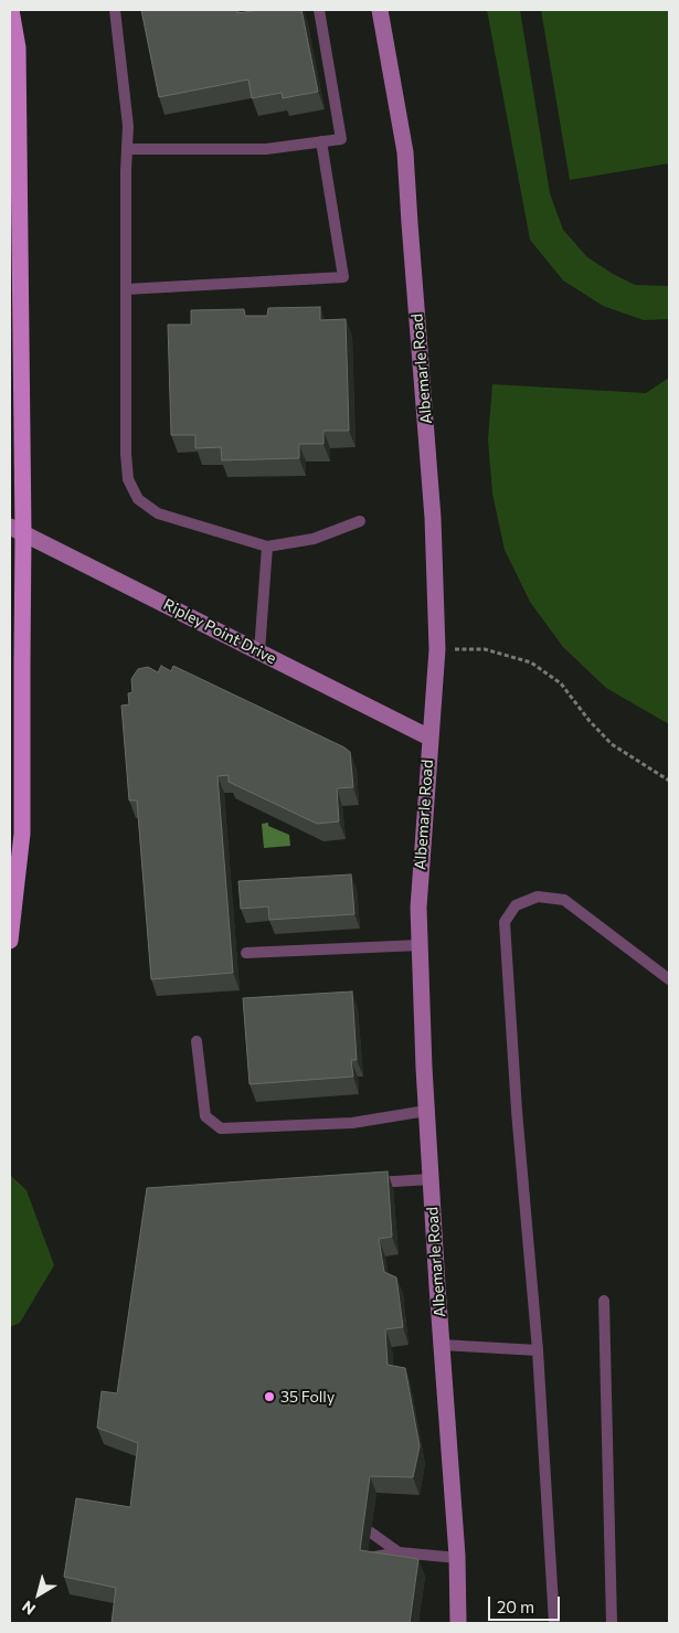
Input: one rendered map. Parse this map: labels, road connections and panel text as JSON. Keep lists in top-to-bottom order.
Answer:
{
  "streets": {
    "street": ["Albemarle Road", "Ripley Point Drive"]
  },
  "crossings": [
    ["Albemarle Road", "Ripley Point Drive"]
  ],
  "places": ["35 Folly"],
  "scale_bar": "20 m",
  "north": "bottom left"
}
